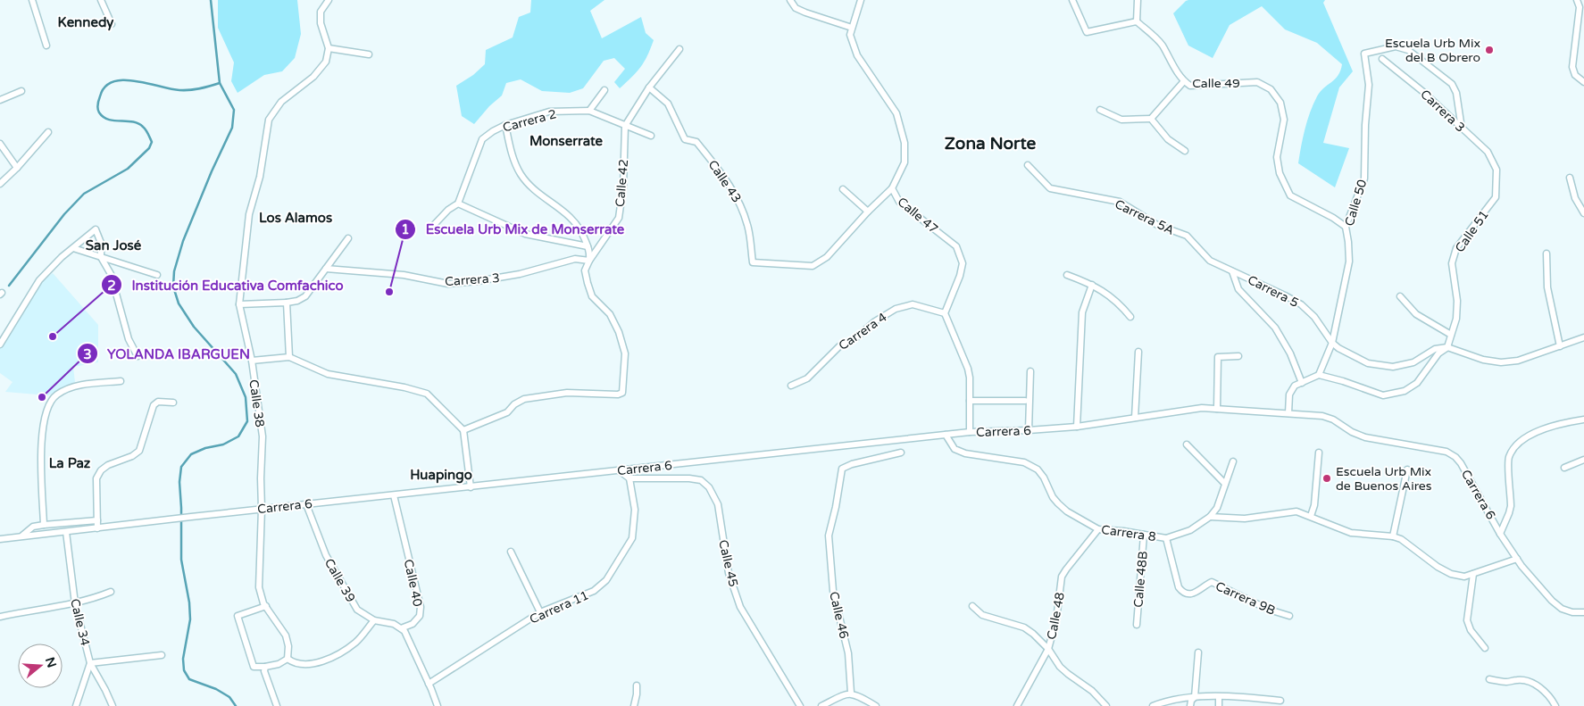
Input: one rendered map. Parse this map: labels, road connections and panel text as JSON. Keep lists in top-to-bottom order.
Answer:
{
  "streets": {
    "street": [
      "Calle 49",
      "Carrera 3",
      "Carrera 2",
      "Calle 43",
      "Calle 42",
      "Calle 50",
      "Calle 47",
      "Carrera 5A",
      "Calle 51",
      "Carrera 5",
      "Carrera 4",
      "Calle 38",
      "Carrera 6",
      "Carrera 8",
      "Calle 45",
      "Calle 48B",
      "Calle 39",
      "Calle 40",
      "Carrera 9B",
      "Carrera 11",
      "Calle 46",
      "Calle 48",
      "Calle 34"
    ]
  },
  "crossings": [
    ["Calle 49", "Calle 50"],
    ["Carrera 3", "Calle 42"],
    ["Carrera 3", "Calle 50"],
    ["Carrera 3", "Calle 51"],
    ["Carrera 2", "Calle 42"],
    ["Calle 50", "Carrera 5"],
    ["Calle 47", "Carrera 4"],
    ["Carrera 5A", "Carrera 5"],
    ["Calle 51", "Carrera 5"],
    ["Calle 38", "Carrera 6"],
    ["Carrera 6", "Carrera 8"],
    ["Carrera 6", "Calle 39"],
    ["Carrera 6", "Calle 40"],
    ["Carrera 6", "Calle 34"],
    ["Carrera 8", "Calle 48B"],
    ["Carrera 8", "Carrera 9B"],
    ["Carrera 8", "Calle 48"],
    ["Calle 45", "Carrera 11"],
    ["Calle 39", "Calle 40"]
  ],
  "districts": [
    "Kennedy",
    "Monserrate",
    "Zona Norte",
    "Los Alamos",
    "San José",
    "La Paz",
    "Huapingo"
  ],
  "places": [
    "Escuela Urb Mix del B Obrero",
    "Escuela Urb Mix de Monserrate",
    "Institución Educativa Comfachico",
    "YOLANDA IBARGUEN",
    "Escuela Urb Mix de Buenos Aires"
  ],
  "north": "right"
}
